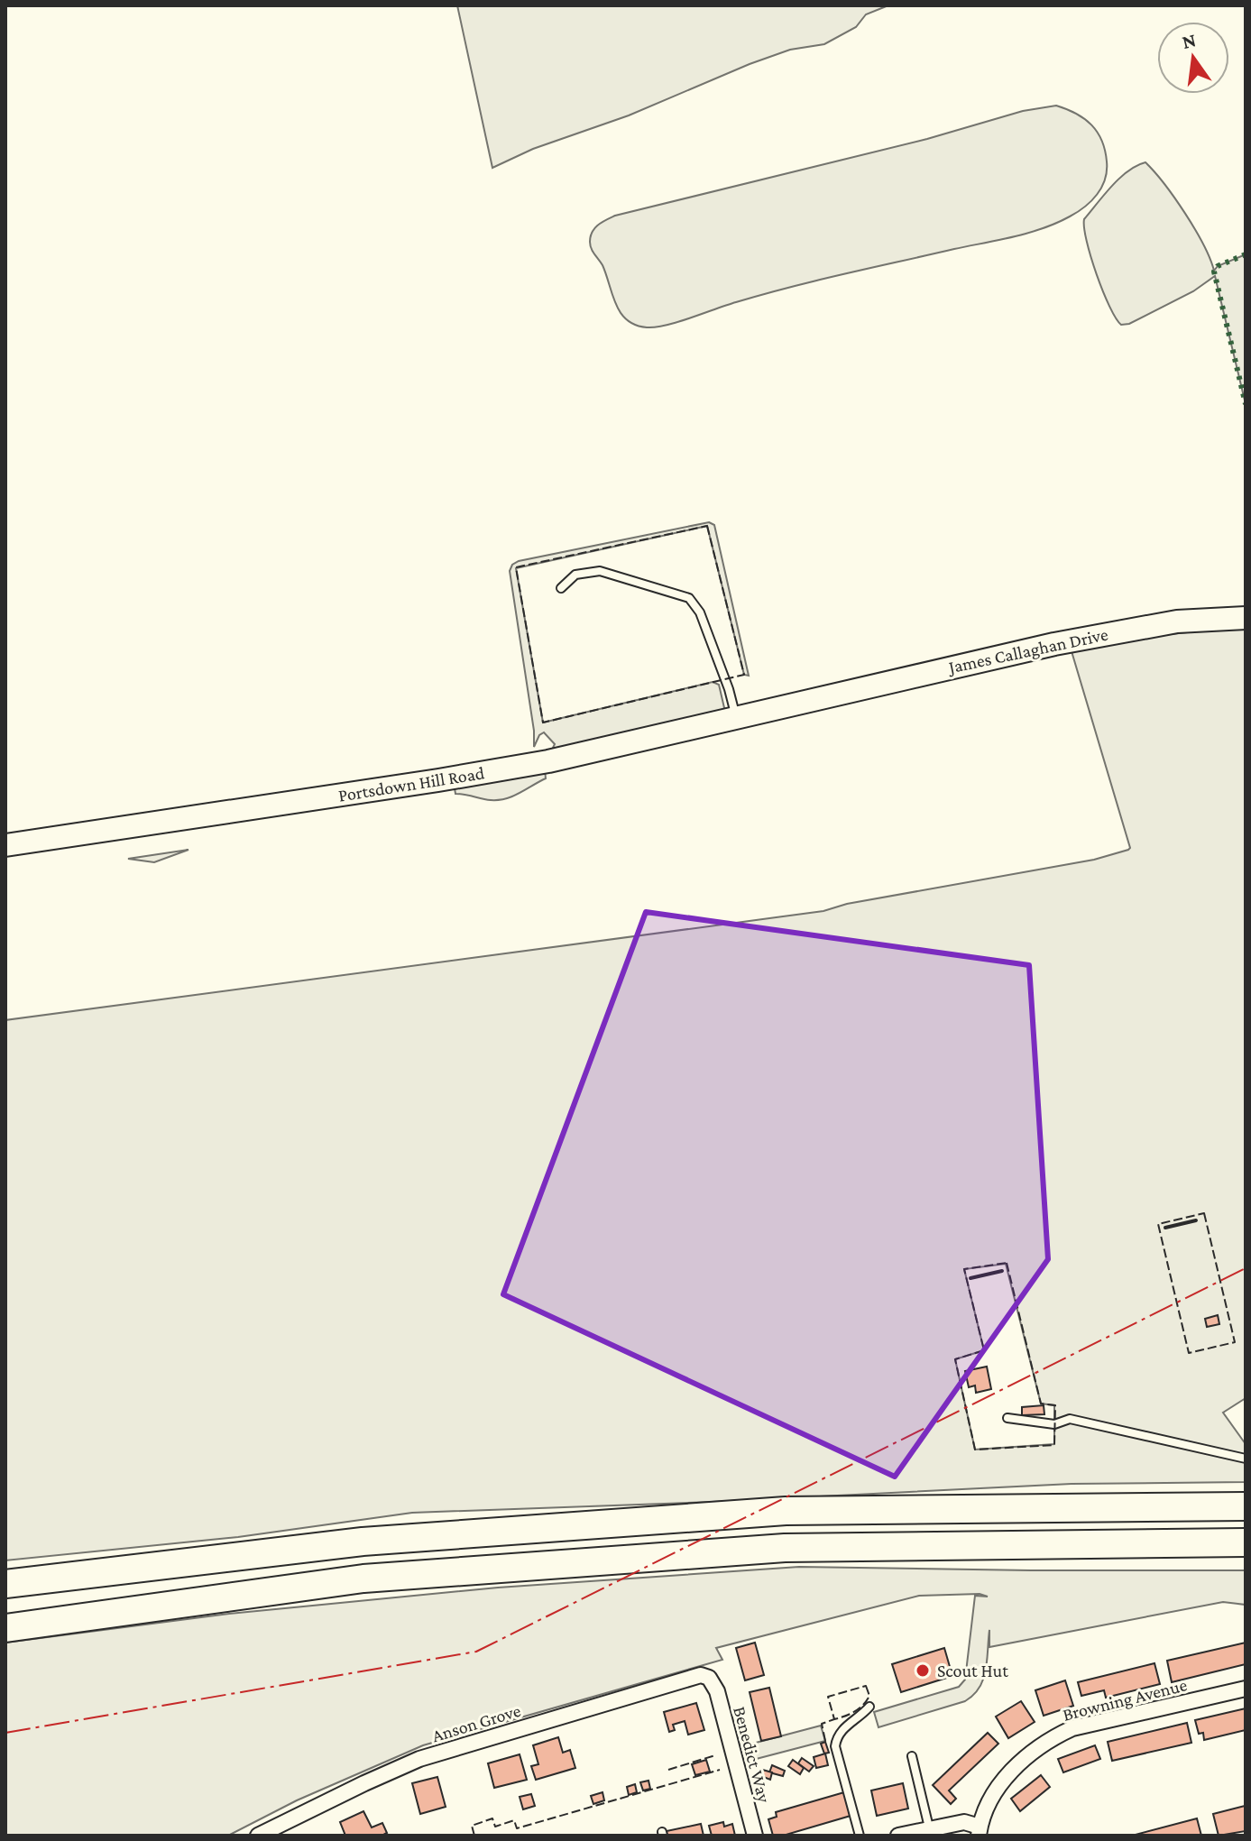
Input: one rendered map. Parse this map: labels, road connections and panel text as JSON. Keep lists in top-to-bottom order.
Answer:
{
  "streets": {
    "street": [
      "James Callaghan Drive",
      "Portsdown Hill Road",
      "Browning Avenue",
      "Anson Grove",
      "Benedict Way"
    ]
  },
  "crossings": [
    ["James Callaghan Drive", "Portsdown Hill Road"],
    ["Anson Grove", "Benedict Way"]
  ],
  "places": ["Scout Hut"],
  "north": "top"
}
